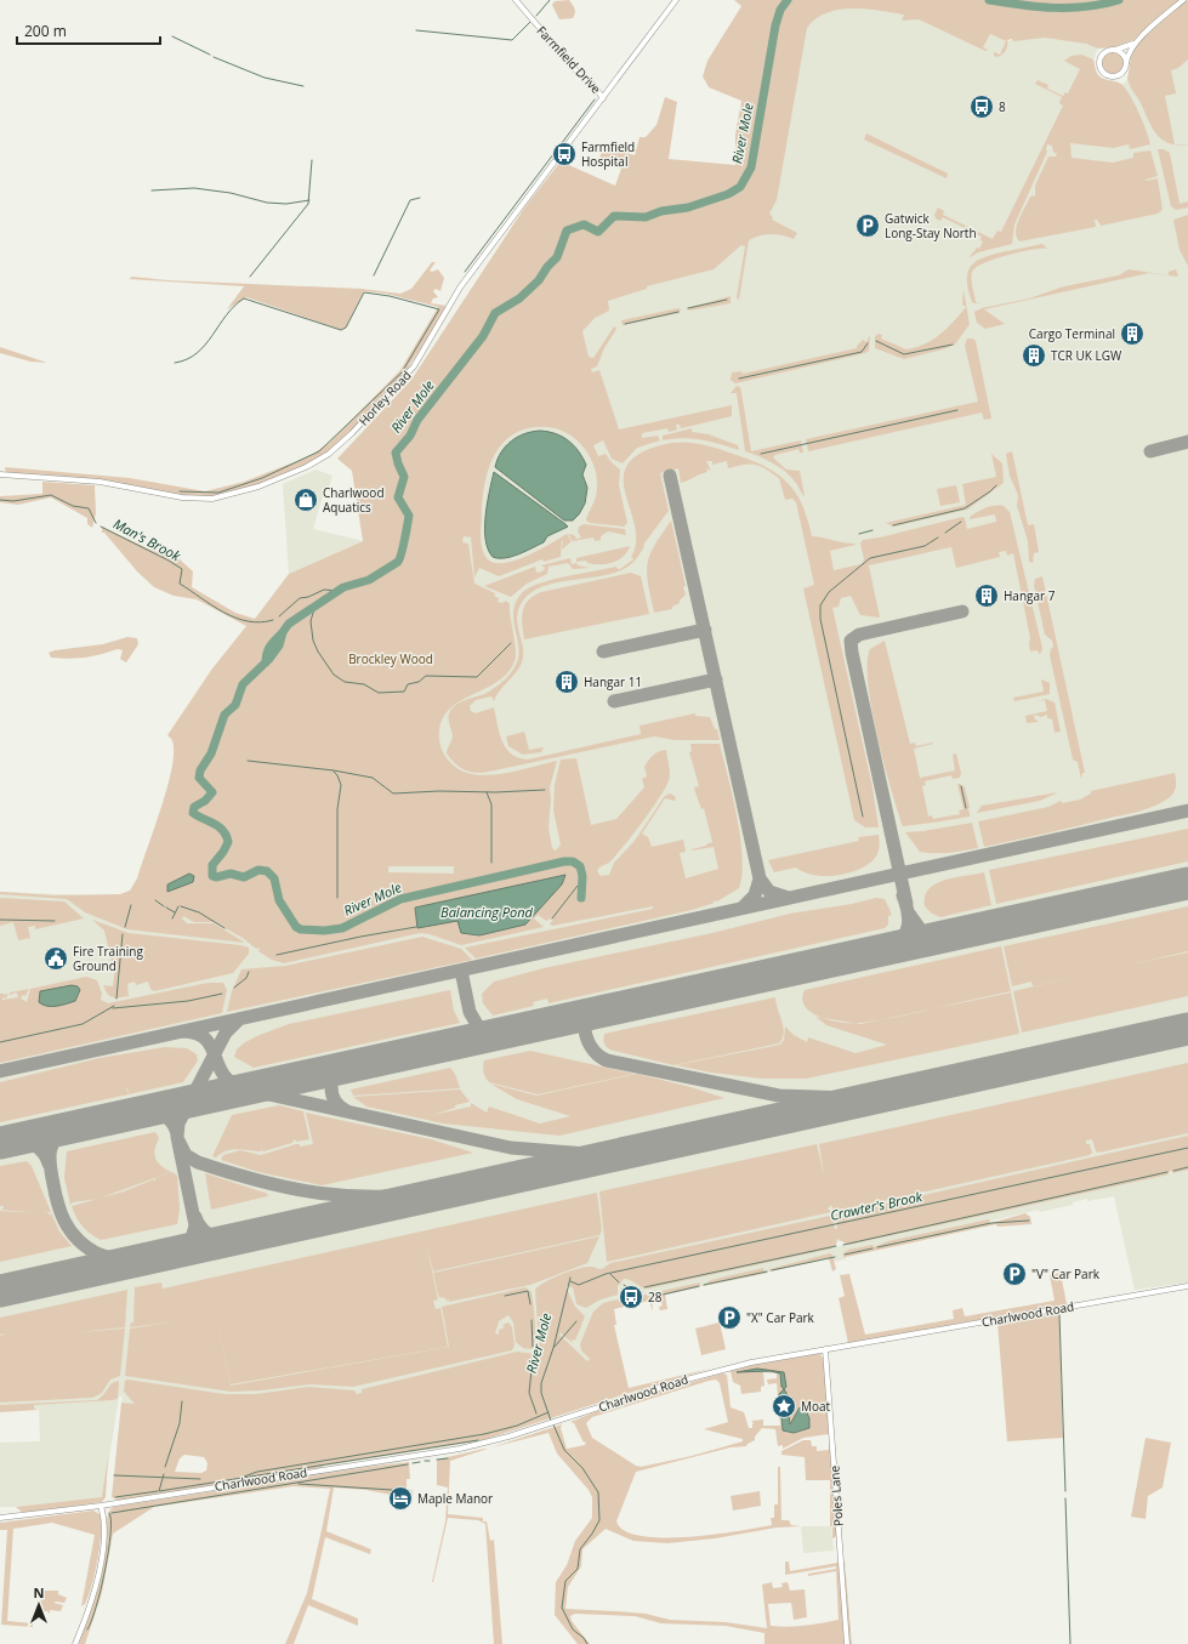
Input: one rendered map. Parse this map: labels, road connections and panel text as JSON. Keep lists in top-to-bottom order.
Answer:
{
  "streets": {
    "street": [
      "Farmfield Drive",
      "Horley Road",
      "Charlwood Road",
      "Poles Lane"
    ]
  },
  "crossings": [
    ["Farmfield Drive", "Horley Road"],
    ["Charlwood Road", "Poles Lane"]
  ],
  "water": [
    "River Mole",
    "Man's Brook",
    "Balancing Pond",
    "Crawter's Brook"
  ],
  "parks": ["Brockley Wood"],
  "places": {
    "bus stop": ["8", "Farmfield Hospital", "28"],
    "parking": ["Gatwick Long-Stay North", "\"V\" Car Park", "\"X\" Car Park"],
    "building": [
      "Cargo Terminal",
      "TCR UK LGW",
      "Hangar 7",
      "Hangar 11"
    ],
    "shop": ["Charlwood Aquatics"],
    "public building": ["Fire Training Ground"],
    "place": ["Moat"],
    "hotel": ["Maple Manor"]
  },
  "scale_bar": "200 m",
  "north": "top"
}
